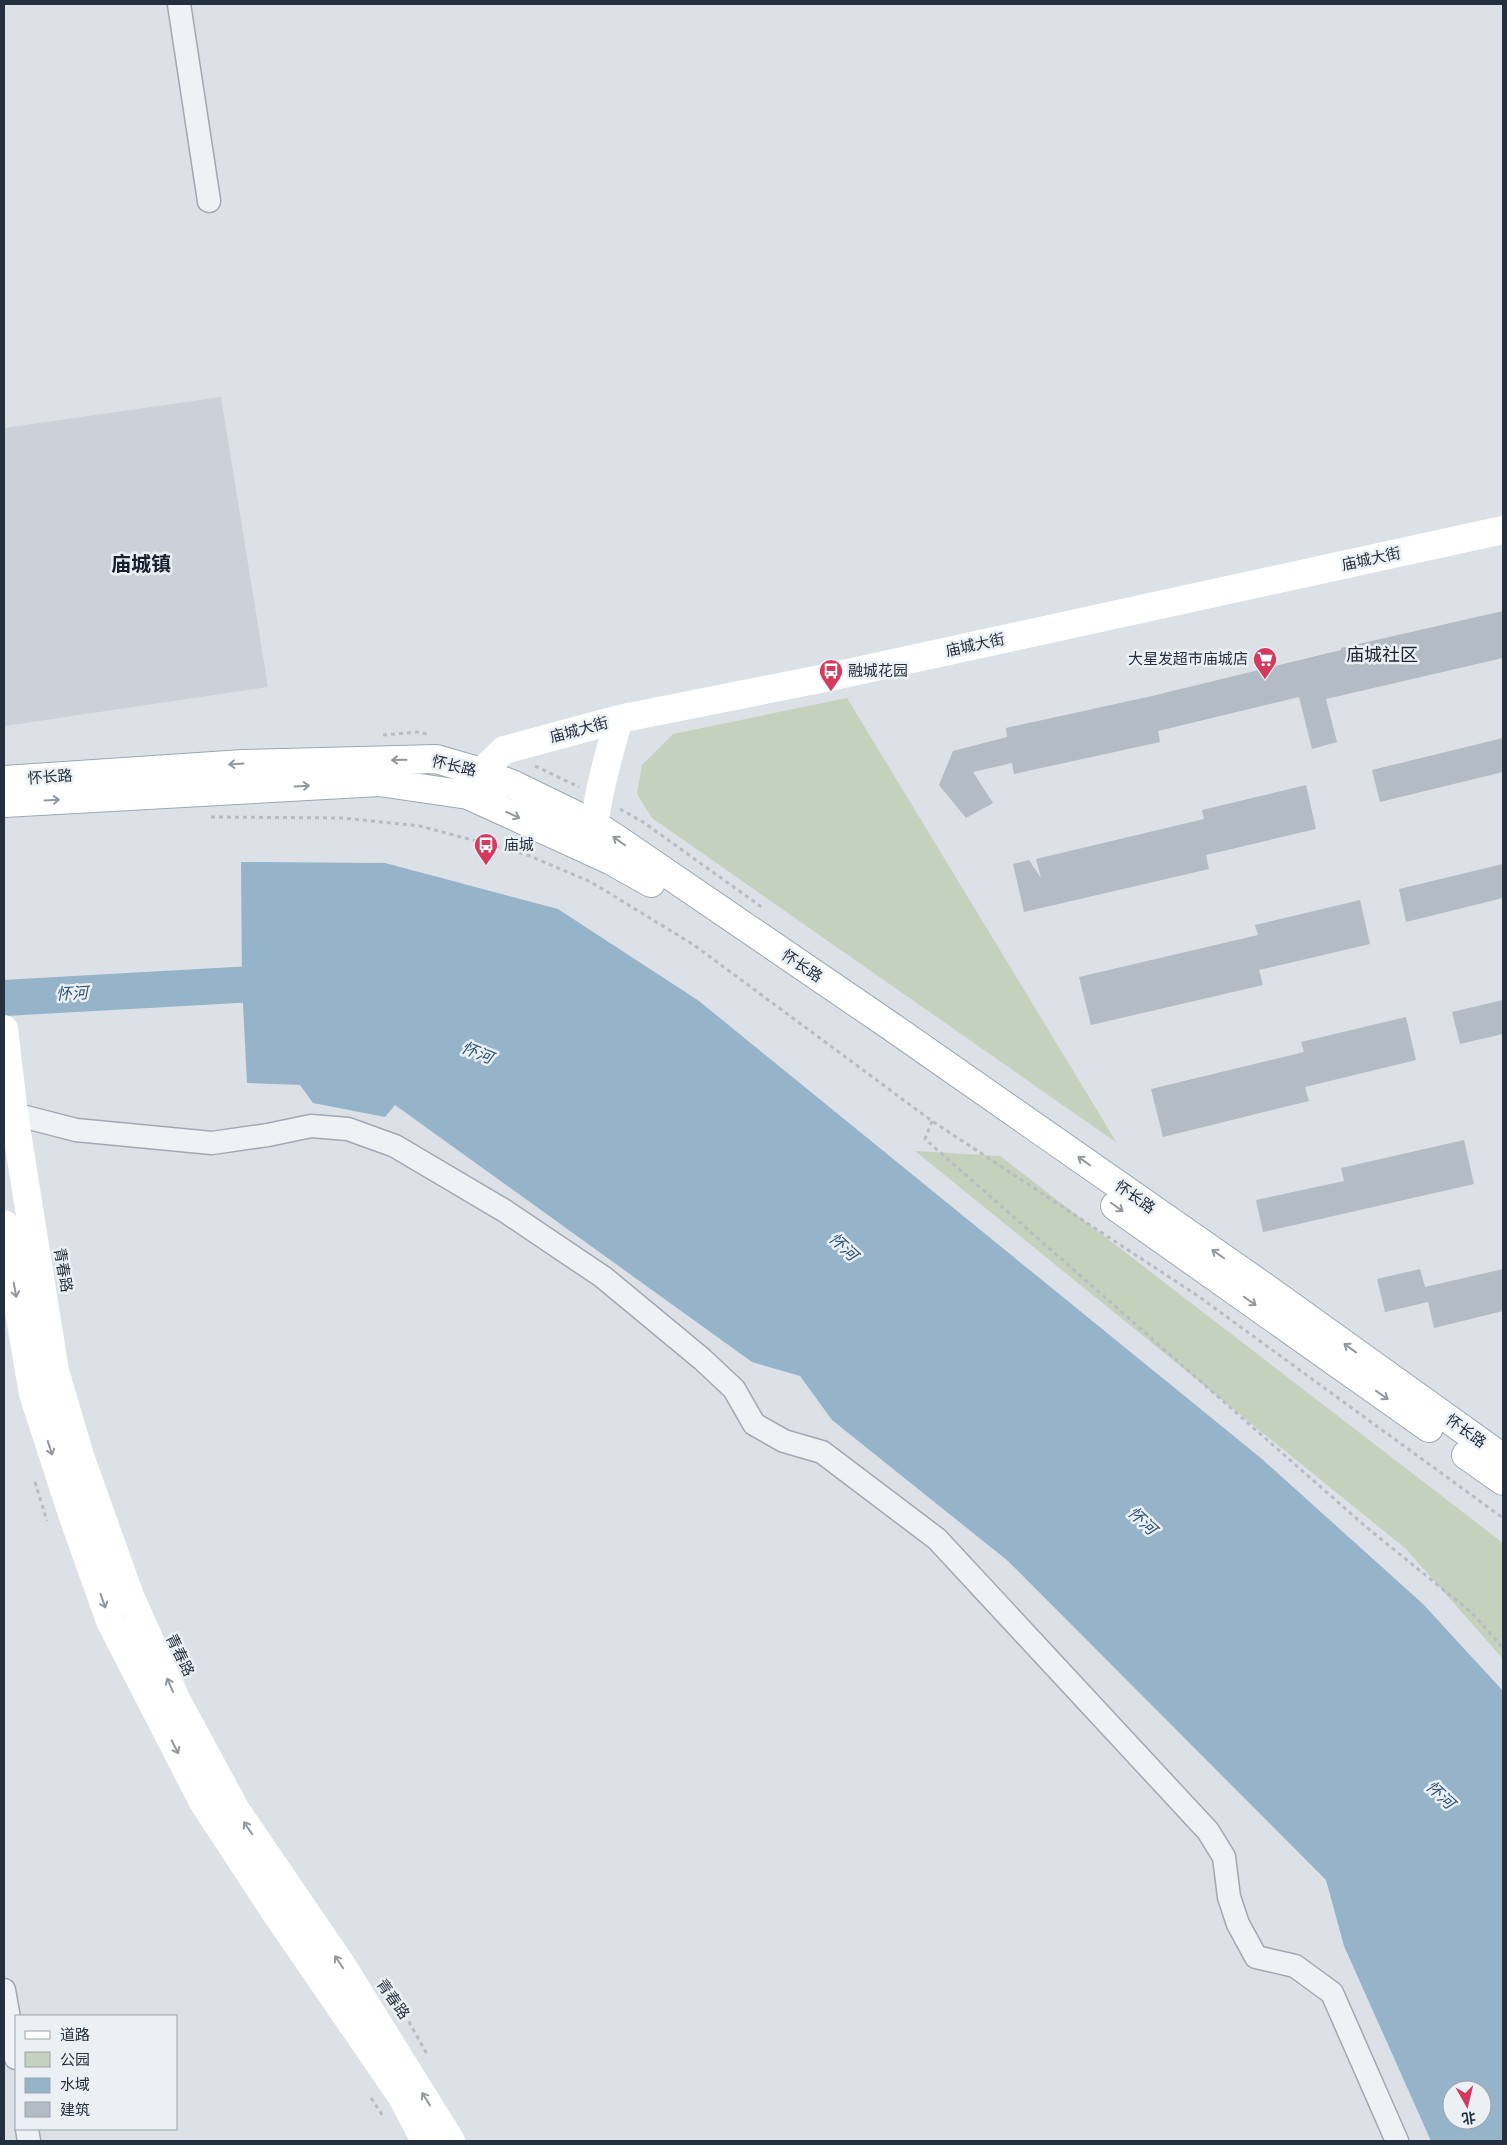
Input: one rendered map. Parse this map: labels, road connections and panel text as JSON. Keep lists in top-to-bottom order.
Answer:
{
  "streets": {
    "main road": ["庙城大街", "怀长路", "青春路"]
  },
  "crossings": [
    ["庙城大街", "怀长路"]
  ],
  "districts": ["庙城镇", "庙城社区"],
  "water": ["怀河"],
  "places": {
    "supermarket": ["大星发超市庙城店"],
    "bus stop": ["融城花园", "庙城"]
  },
  "legend": [
    "道路",
    "公园",
    "水域",
    "建筑"
  ],
  "north": "bottom"
}
